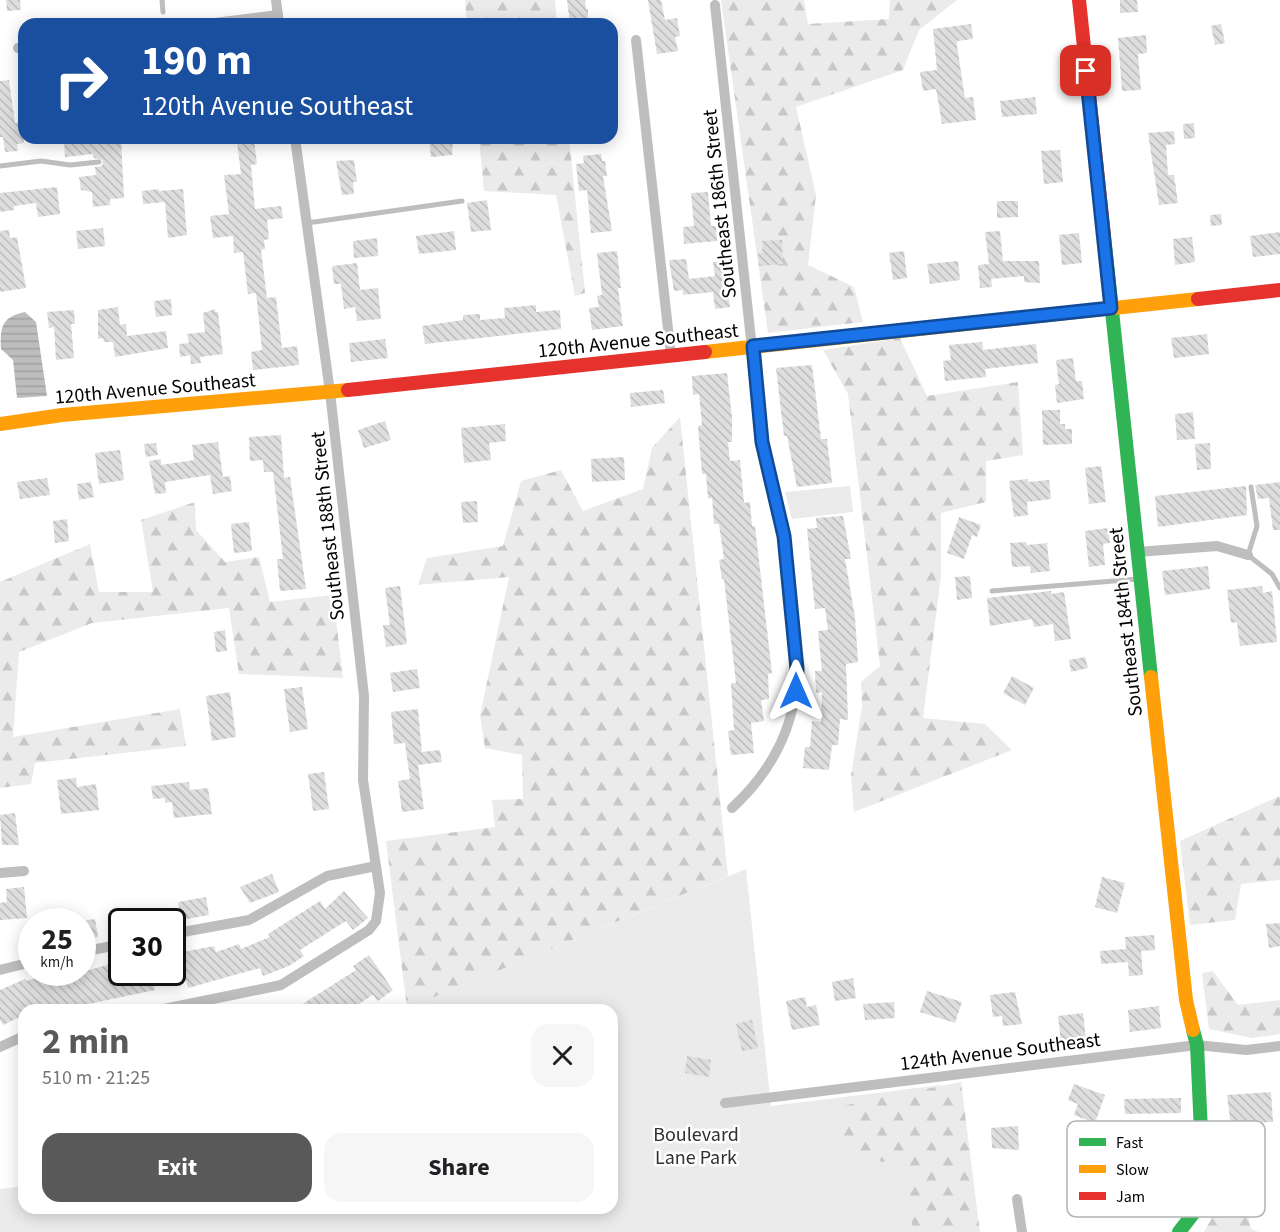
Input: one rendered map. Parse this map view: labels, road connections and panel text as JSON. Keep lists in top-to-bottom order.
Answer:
{
  "streets": {
    "street": [
      "Southeast 186th Street",
      "120th Avenue Southeast",
      "Southeast 188th Street",
      "Southeast 184th Street",
      "124th Avenue Southeast"
    ]
  },
  "crossings": [
    ["Southeast 186th Street", "120th Avenue Southeast"],
    ["120th Avenue Southeast", "Southeast 188th Street"],
    ["120th Avenue Southeast", "Southeast 184th Street"],
    ["Southeast 184th Street", "124th Avenue Southeast"]
  ],
  "parks": ["Boulevard Lane Park"],
  "legend": ["Fast", "Slow", "Jam"],
  "page": {
    "turn": ["190 m", "120th Avenue Southeast"],
    "speed": "25 km/h",
    "limit": "30",
    "heading": ["2 min", "510 m · 21:25"],
    "buttons": ["Exit", "Share"]
  }
}
